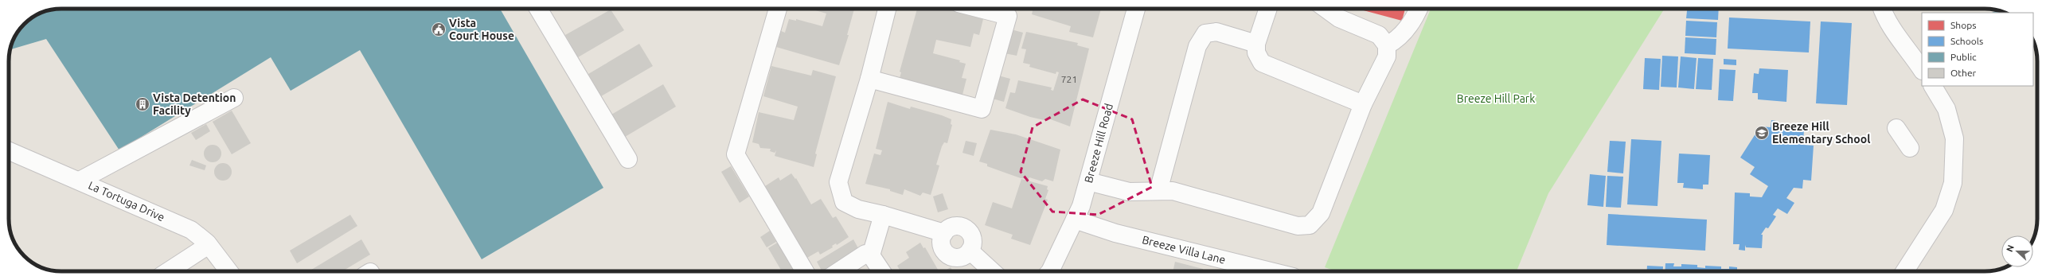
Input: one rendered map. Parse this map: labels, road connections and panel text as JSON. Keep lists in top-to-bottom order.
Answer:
{
  "streets": {
    "street": ["Breeze Hill Road", "La Tortuga Drive", "Breeze Villa Lane"]
  },
  "crossings": [
    ["Breeze Hill Road", "Breeze Villa Lane"]
  ],
  "parks": ["Breeze Hill Park"],
  "places": {
    "public building": ["Vista Court House"],
    "building": ["Vista Detention Facility"],
    "school or university": ["Breeze Hill Elementary School"]
  },
  "house_numbers": ["721"],
  "legend": [
    "Shops",
    "Schools",
    "Public",
    "Other"
  ],
  "north": "left"
}
